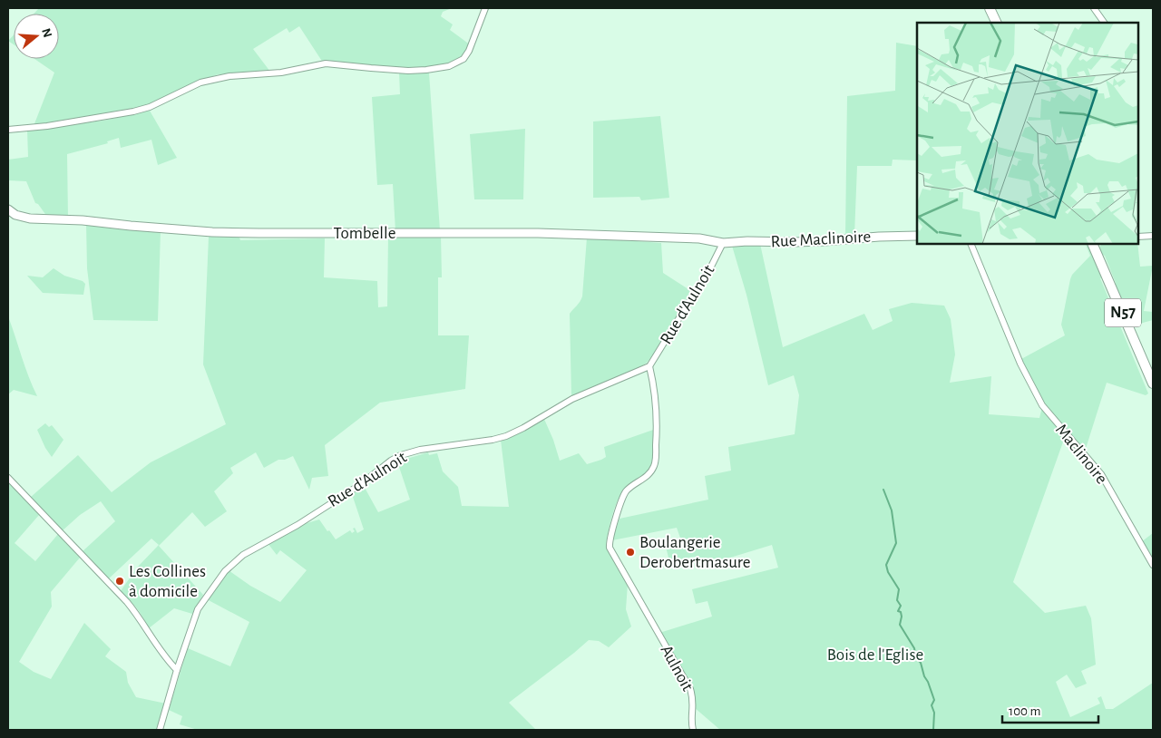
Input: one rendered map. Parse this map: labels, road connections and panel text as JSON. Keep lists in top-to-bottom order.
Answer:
{
  "streets": {
    "main road": ["N57"],
    "street": [
      "Tombelle",
      "Rue Maclinoire",
      "Rue d'Aulnoit",
      "Maclinoire",
      "Aulnoit"
    ]
  },
  "crossings": [
    ["Tombelle", "Rue Maclinoire"],
    ["Tombelle", "Rue d'Aulnoit"],
    ["Rue Maclinoire", "Rue d'Aulnoit"],
    ["Rue d'Aulnoit", "Aulnoit"]
  ],
  "parks": ["Bois de l'Eglise"],
  "places": ["Boulangerie Derobertmasure", "Les Collines à domicile"],
  "scale_bar": "100 m",
  "north": "right"
}
